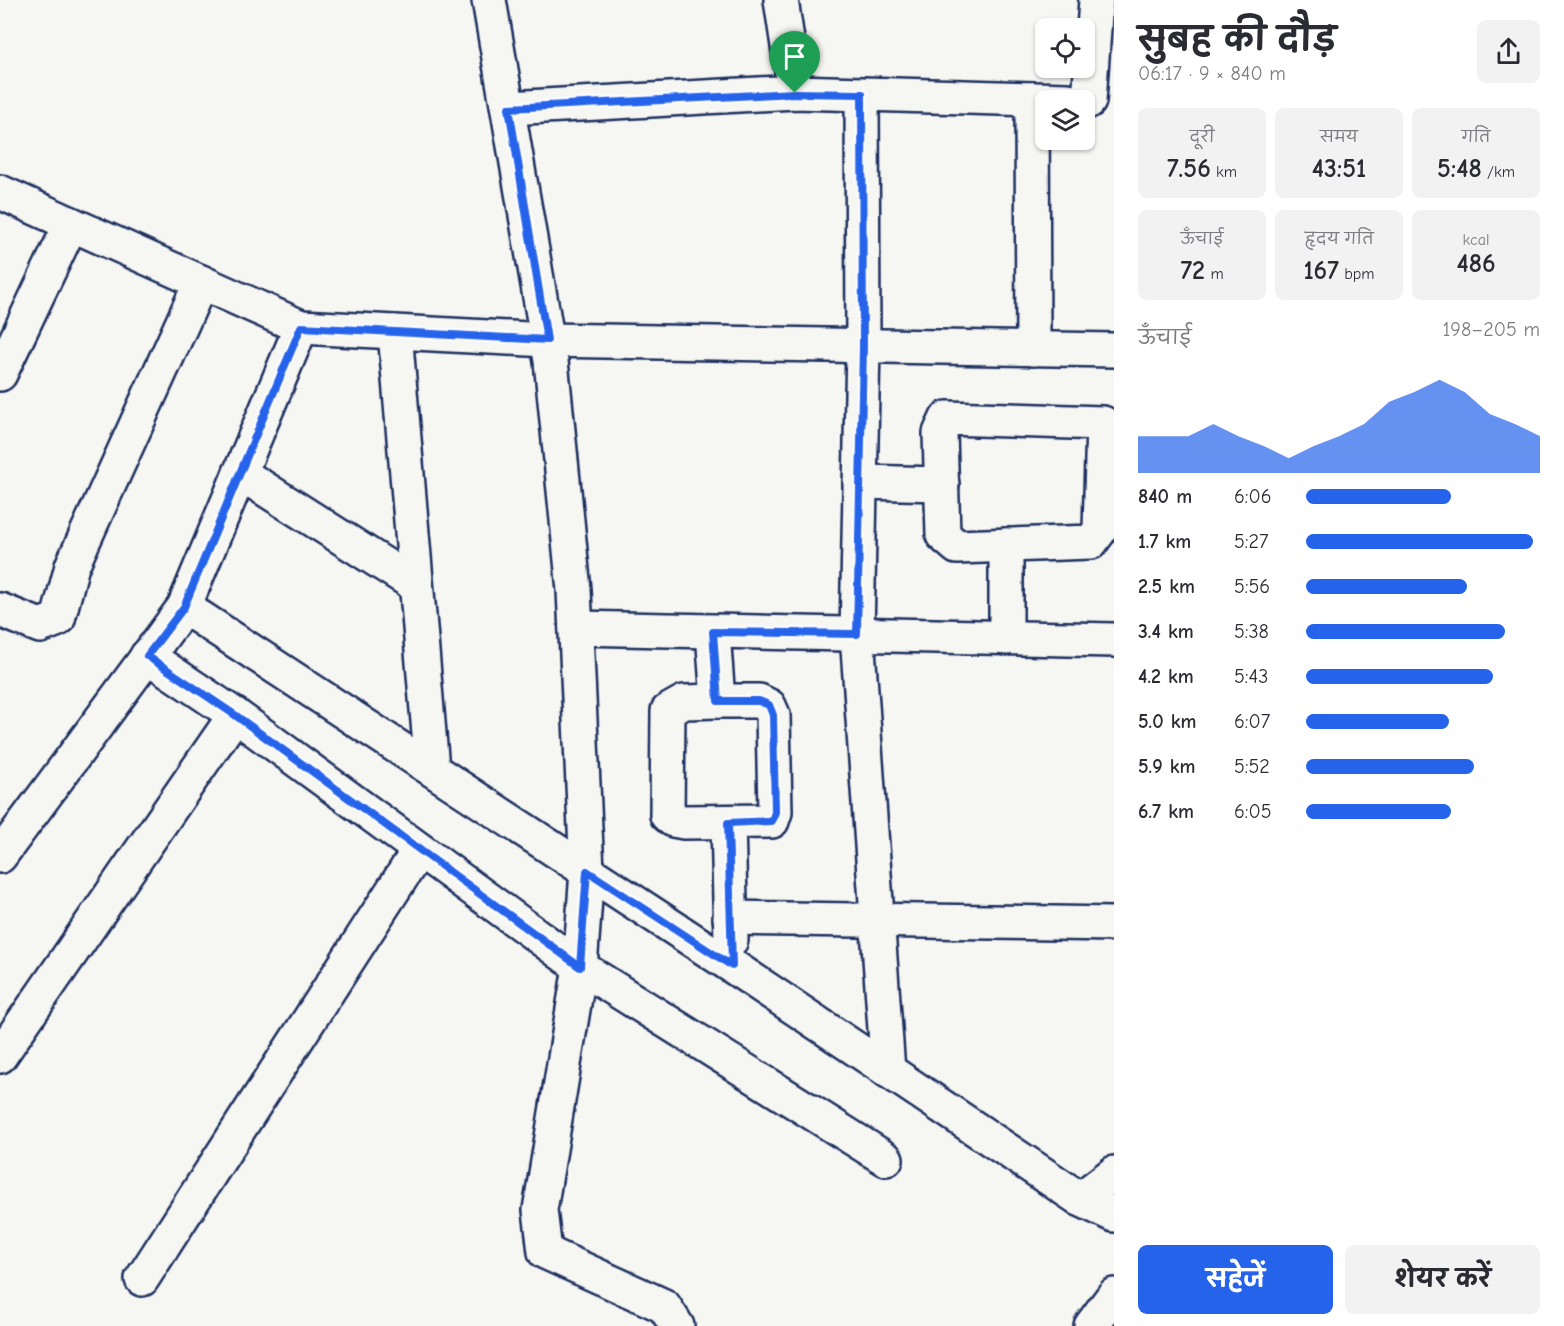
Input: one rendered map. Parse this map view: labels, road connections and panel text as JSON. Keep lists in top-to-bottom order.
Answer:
{
  "page": {
    "heading": ["सुबह की दौड़", "06:17 · 9 × 840 m"],
    "stats": [
      ["दूरी", "7.56 km"],
      ["समय", "43:51"],
      ["गति", "5:48 /km"],
      ["ऊँचाई", "72 m"],
      ["हृदय गति", "167 bpm"],
      ["kcal", "486"]
    ],
    "chart": ["ऊँचाई", "198–205 m"],
    "list": [
      {
        "name": "840 m",
        "note": "6:06"
      },
      {
        "name": "1.7 km",
        "note": "5:27"
      },
      {
        "name": "2.5 km",
        "note": "5:56"
      },
      {
        "name": "3.4 km",
        "note": "5:38"
      },
      {
        "name": "4.2 km",
        "note": "5:43"
      },
      {
        "name": "5.0 km",
        "note": "6:07"
      },
      {
        "name": "5.9 km",
        "note": "5:52"
      },
      {
        "name": "6.7 km",
        "note": "6:05"
      }
    ],
    "buttons": ["सहेजें", "शेयर करें"]
  }
}
